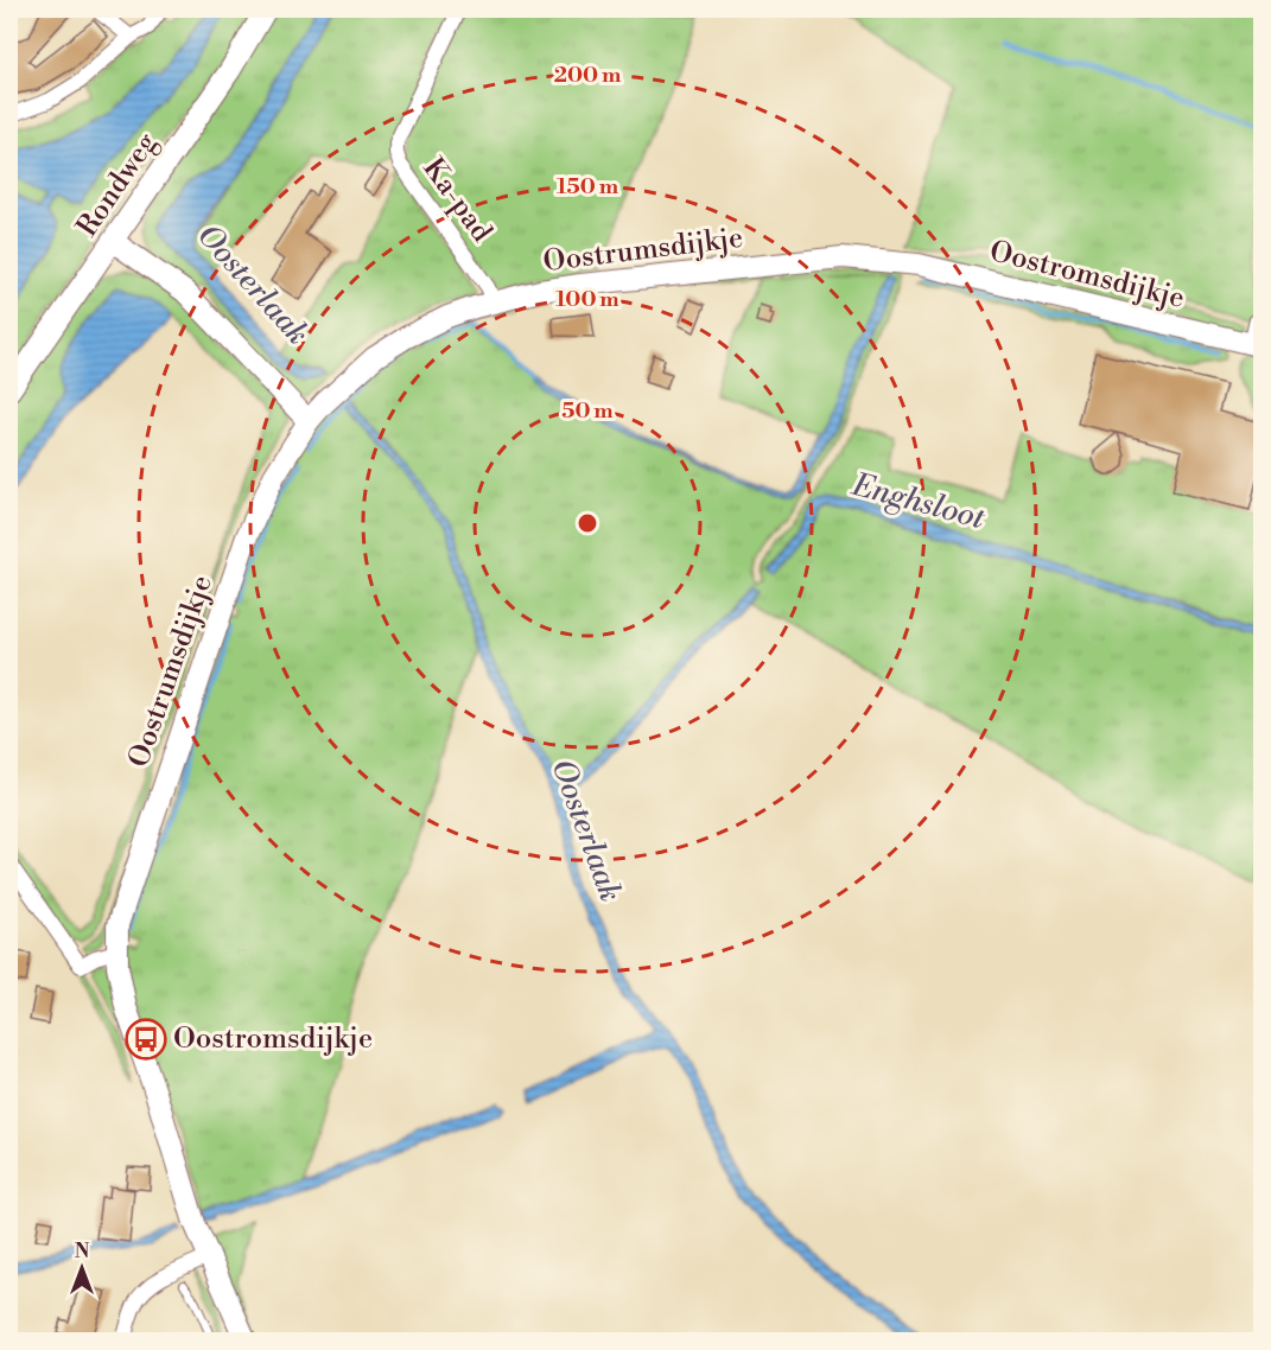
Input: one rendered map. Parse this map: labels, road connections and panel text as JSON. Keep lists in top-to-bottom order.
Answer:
{
  "streets": {
    "street": [
      "Rondweg",
      "Ka-pad",
      "Oostrumsdijkje",
      "Oostromsdijkje"
    ]
  },
  "crossings": [
    ["Ka-pad", "Oostrumsdijkje"],
    ["Oostrumsdijkje", "Oostromsdijkje"]
  ],
  "water": ["Oosterlaak", "Enghsloot"],
  "places": {
    "bus stop": ["Oostromsdijkje"]
  },
  "north": "top",
  "rings": [
    "200 m",
    "150 m",
    "100 m",
    "50 m"
  ]
}
